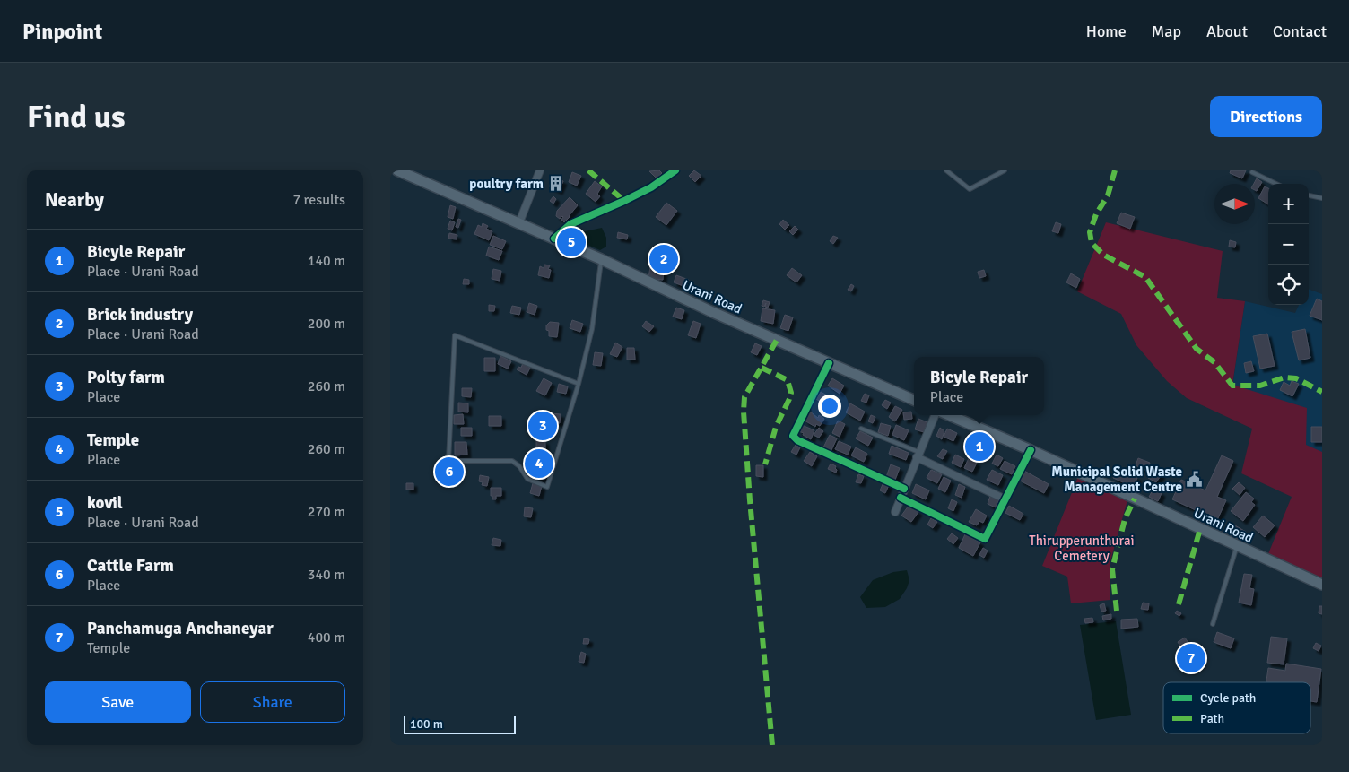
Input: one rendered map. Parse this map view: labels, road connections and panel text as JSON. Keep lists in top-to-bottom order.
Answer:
{
  "streets": {
    "main road": ["Urani Road"]
  },
  "parks": ["Thirupperunthurai Cemetery"],
  "places": {
    "building": ["poultry farm"],
    "public building": ["Municipal Solid Waste Management Centre"]
  },
  "legend": ["Cycle path", "Path"],
  "scale_bar": "100 m",
  "north": "right",
  "page": {
    "header": "Pinpoint",
    "nav": [
      "Home",
      "Map",
      "About",
      "Contact"
    ],
    "buttons": [
      "Directions",
      ["Save", "Share"]
    ],
    "title": "Find us",
    "heading": ["Nearby", "7 results"],
    "map_buttons": ["+", "−"],
    "pins": [
      "5",
      "2",
      "3",
      "1",
      "4",
      "6",
      "7"
    ],
    "list": [
      {
        "mark": "1",
        "name": "Bicyle Repair",
        "note": "Place · Urani Road",
        "value": "140 m"
      },
      {
        "mark": "2",
        "name": "Brick industry",
        "note": "Place · Urani Road",
        "value": "200 m"
      },
      {
        "mark": "3",
        "name": "Polty farm",
        "note": "Place",
        "value": "260 m"
      },
      {
        "mark": "4",
        "name": "Temple",
        "note": "Place",
        "value": "260 m"
      },
      {
        "mark": "5",
        "name": "kovil",
        "note": "Place · Urani Road",
        "value": "270 m"
      },
      {
        "mark": "6",
        "name": "Cattle Farm",
        "note": "Place",
        "value": "340 m"
      },
      {
        "mark": "7",
        "name": "Panchamuga Anchaneyar",
        "note": "Temple",
        "value": "400 m"
      }
    ],
    "popup": ["Bicyle Repair", "Place"],
    "scale": "100 m"
  }
}
